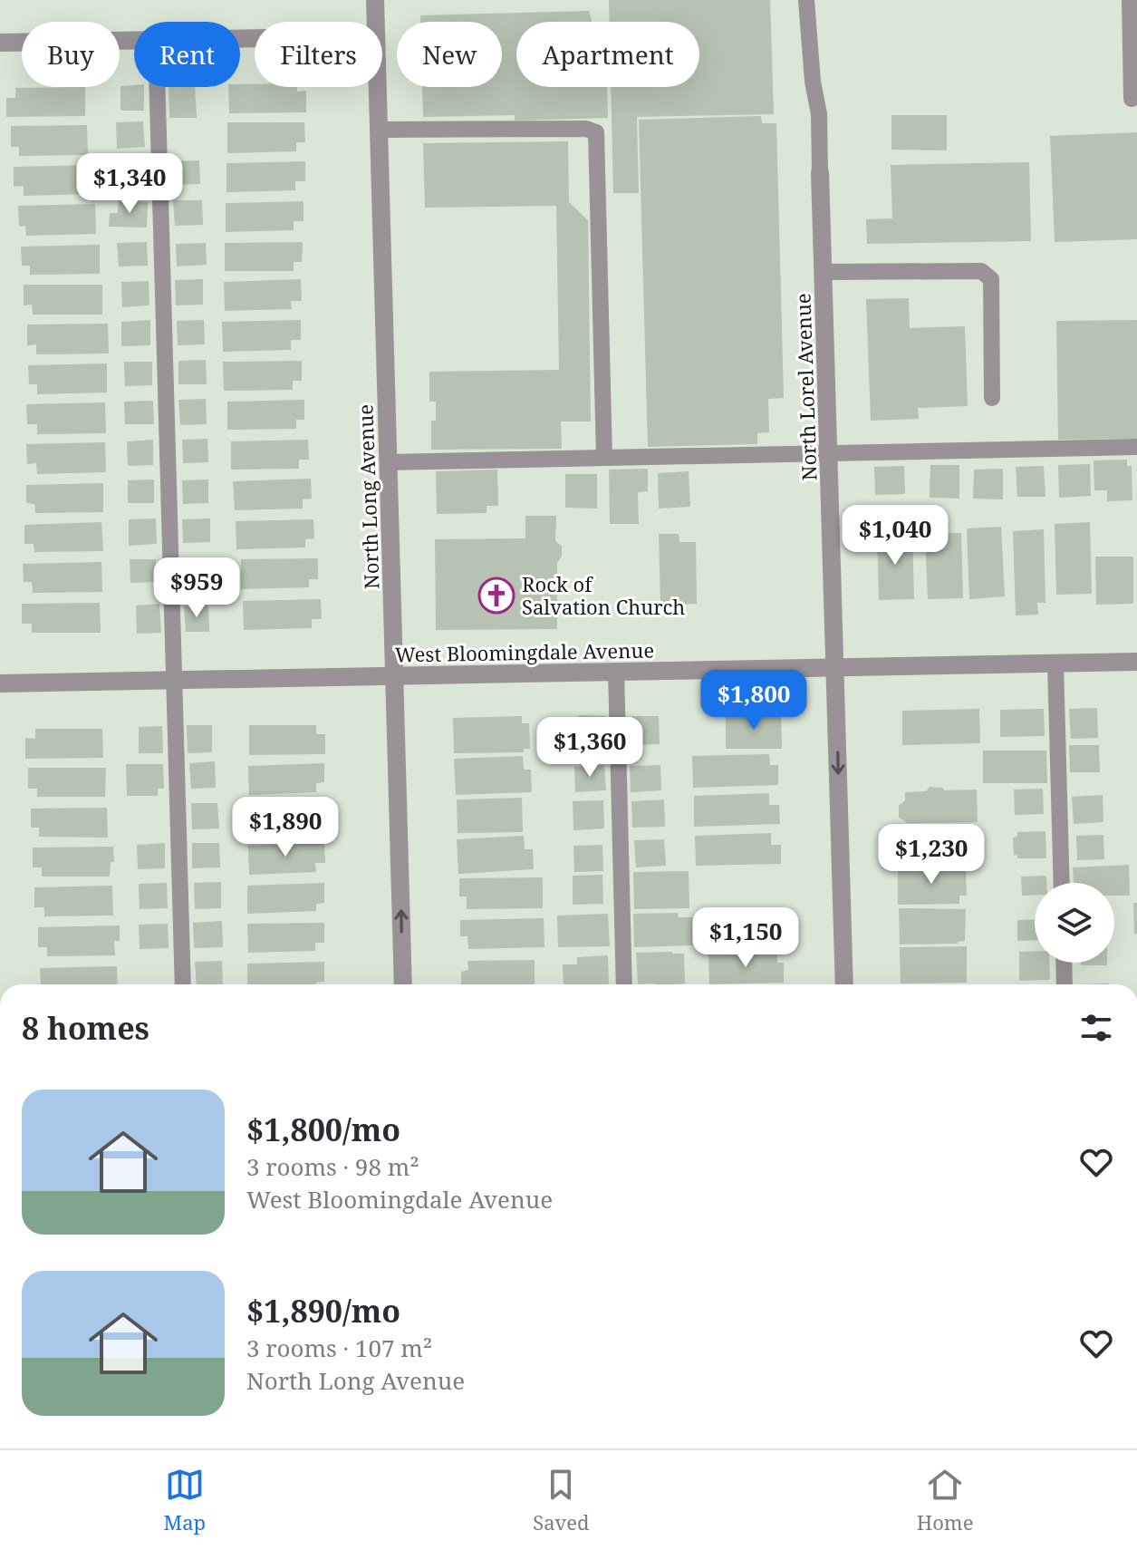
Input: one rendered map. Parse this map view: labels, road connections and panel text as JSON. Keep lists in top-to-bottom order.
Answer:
{
  "streets": {
    "street": ["North Lorel Avenue", "North Long Avenue", "West Bloomingdale Avenue"]
  },
  "crossings": [
    ["North Lorel Avenue", "West Bloomingdale Avenue"],
    ["North Long Avenue", "West Bloomingdale Avenue"]
  ],
  "one_way": ["North Lorel Avenue"],
  "places": {
    "church": ["Rock of Salvation Church"]
  },
  "page": {
    "chip": [
      "Buy",
      "Rent",
      "Filters",
      "New",
      "Apartment"
    ],
    "price": [
      "$1,340",
      "$1,040",
      "$959",
      "$1,800",
      "$1,360",
      "$1,890",
      "$1,230",
      "$1,150"
    ],
    "heading": "8 homes",
    "list": [
      {
        "name": "$1,800/mo",
        "note": "3 rooms · 98 m² · West Bloomingdale Avenue"
      },
      {
        "name": "$1,890/mo",
        "note": "3 rooms · 107 m² · North Long Avenue"
      }
    ],
    "tabs": ["Map", "Saved", "Home"]
  }
}
